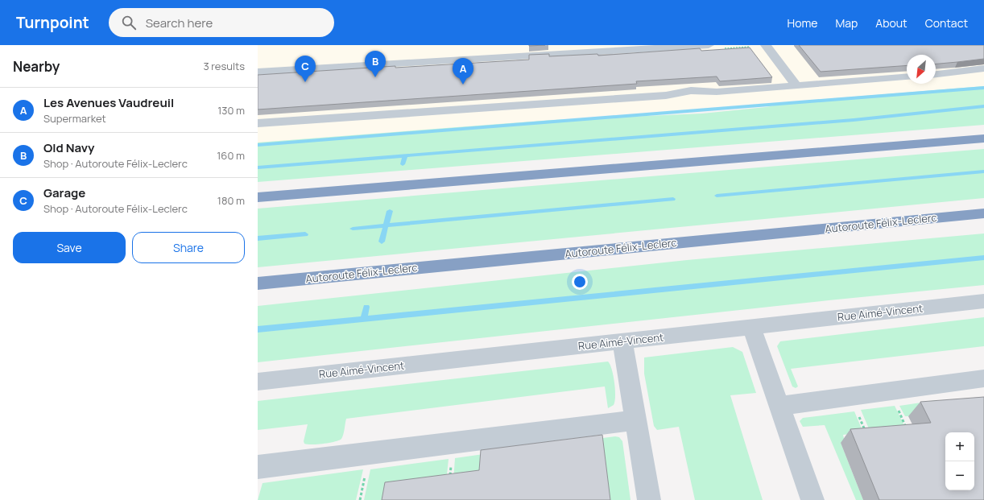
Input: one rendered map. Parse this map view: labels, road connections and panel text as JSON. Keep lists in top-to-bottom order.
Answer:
{
  "streets": {
    "highway": ["Autoroute Félix-Leclerc"],
    "street": ["Rue Aimé-Vincent"]
  },
  "north": "bottom left",
  "page": {
    "header": "Turnpoint",
    "search": "Search here",
    "nav": [
      "Home",
      "Map",
      "About",
      "Contact"
    ],
    "heading": ["Nearby", "3 results"],
    "pins": ["B", "C", "A"],
    "list": [
      {
        "mark": "A",
        "name": "Les Avenues Vaudreuil",
        "note": "Supermarket",
        "value": "130 m"
      },
      {
        "mark": "B",
        "name": "Old Navy",
        "note": "Shop · Autoroute Félix-Leclerc",
        "value": "160 m"
      },
      {
        "mark": "C",
        "name": "Garage",
        "note": "Shop · Autoroute Félix-Leclerc",
        "value": "180 m"
      }
    ],
    "buttons": ["Save", "Share"],
    "map_buttons": ["+", "−"]
  }
}
